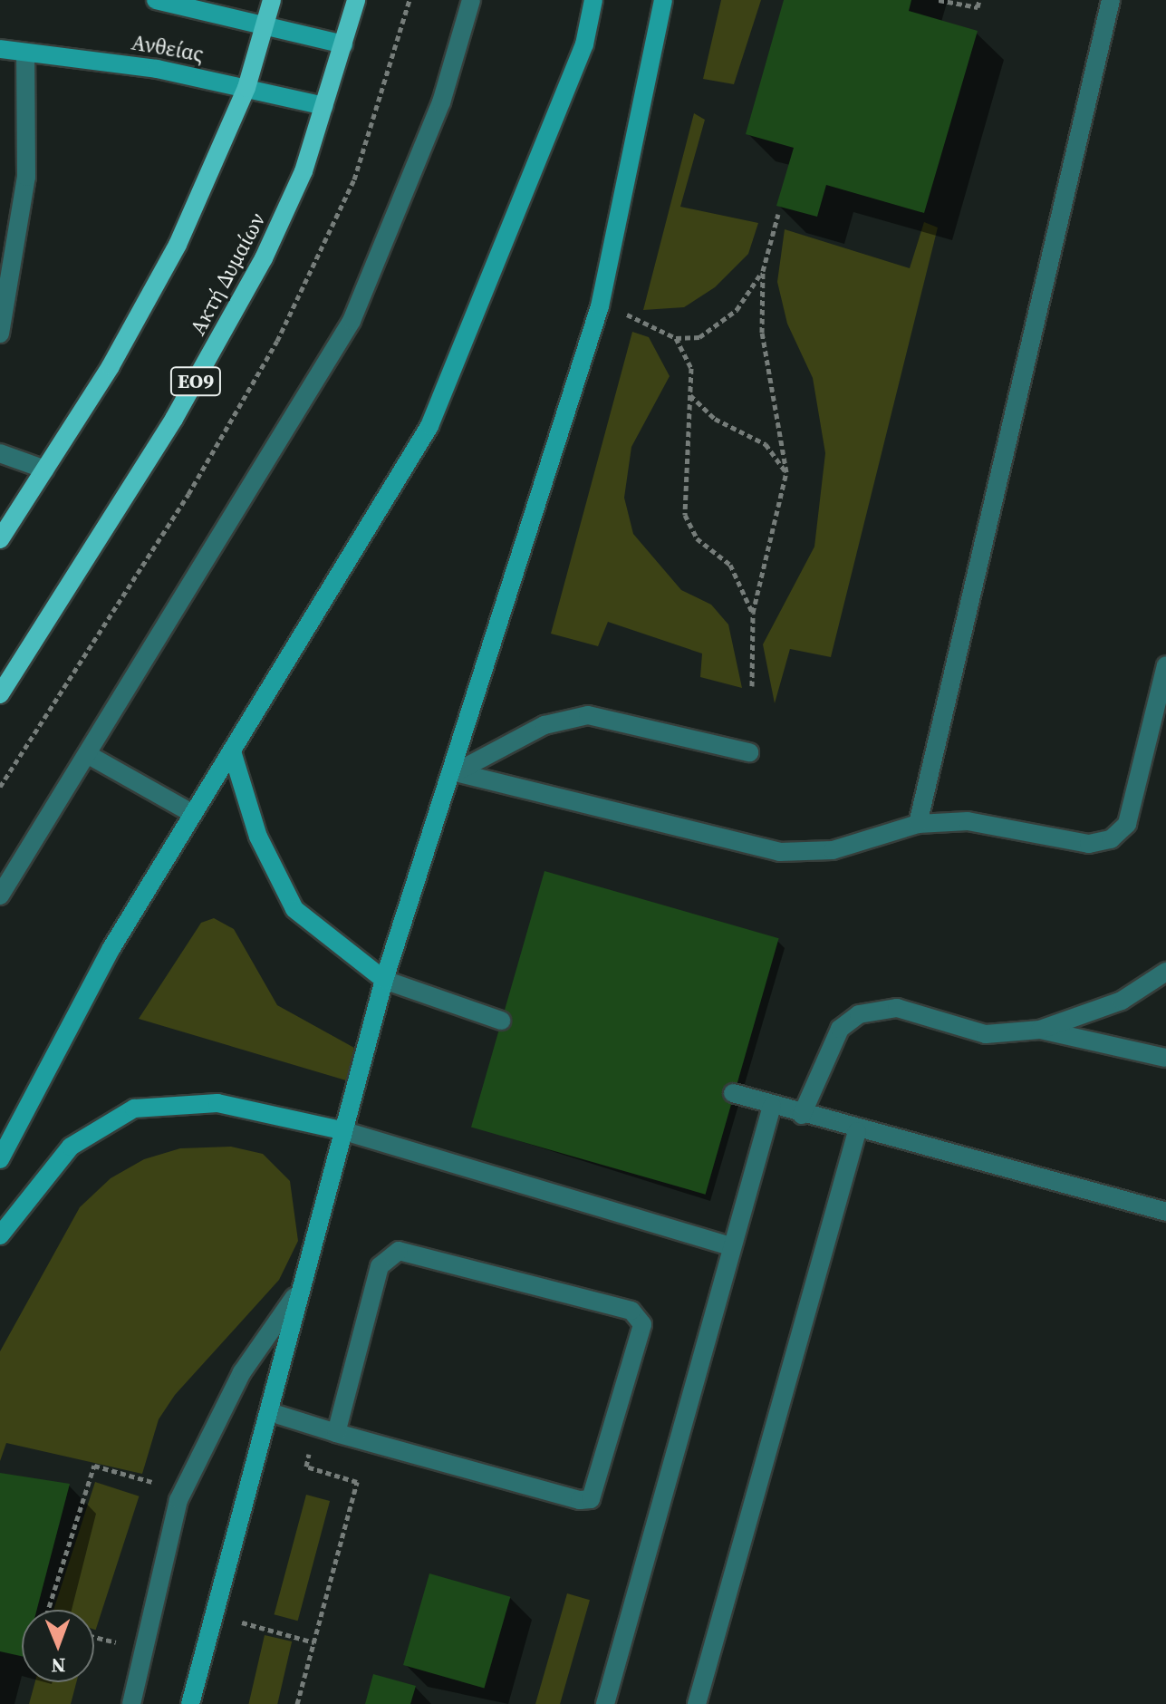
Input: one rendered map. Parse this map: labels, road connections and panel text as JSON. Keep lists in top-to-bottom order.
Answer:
{
  "streets": {
    "main road": ["Ανθείας", "Ακτή Δυμαίων", "ΕΟ9"]
  },
  "crossings": [
    ["Ανθείας", "Ακτή Δυμαίων"]
  ],
  "north": "bottom"
}
